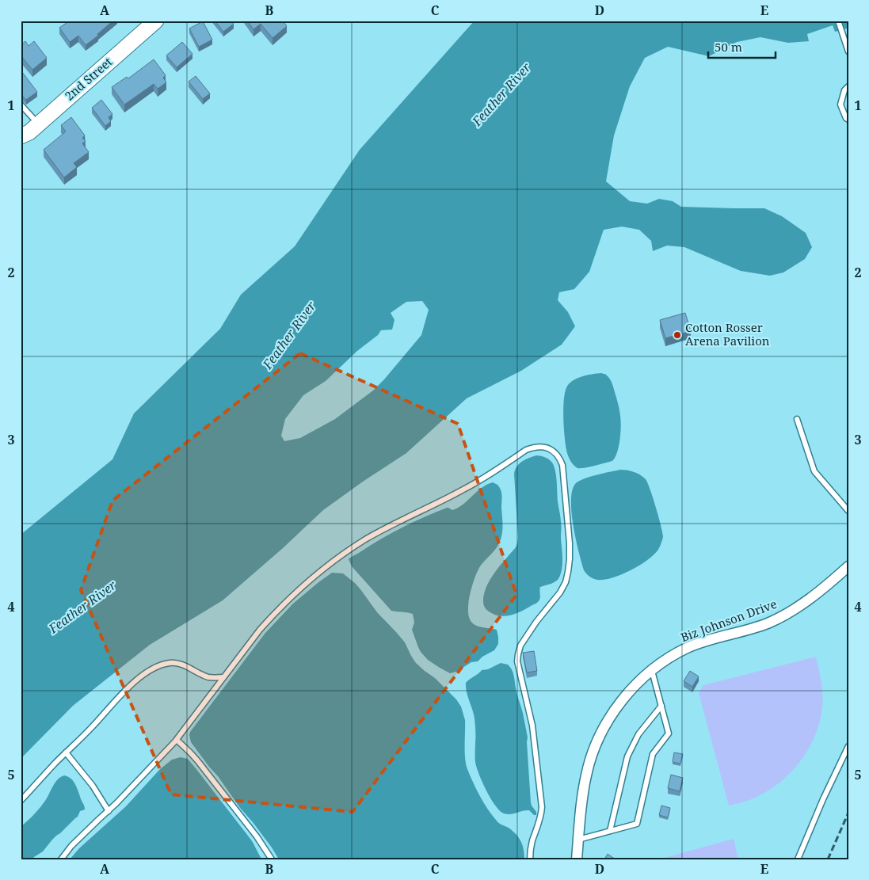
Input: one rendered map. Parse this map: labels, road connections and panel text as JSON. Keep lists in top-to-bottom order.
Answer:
{
  "streets": {
    "main road": ["2nd Street"],
    "street": ["Biz Johnson Drive"]
  },
  "water": ["Feather River"],
  "places": ["Cotton Rosser Arena Pavilion"],
  "scale_bar": "50 m",
  "grid": {
    "columns": [
      "A",
      "B",
      "C",
      "D",
      "E"
    ],
    "rows": [
      "1",
      "2",
      "3",
      "4",
      "5"
    ]
  }
}
